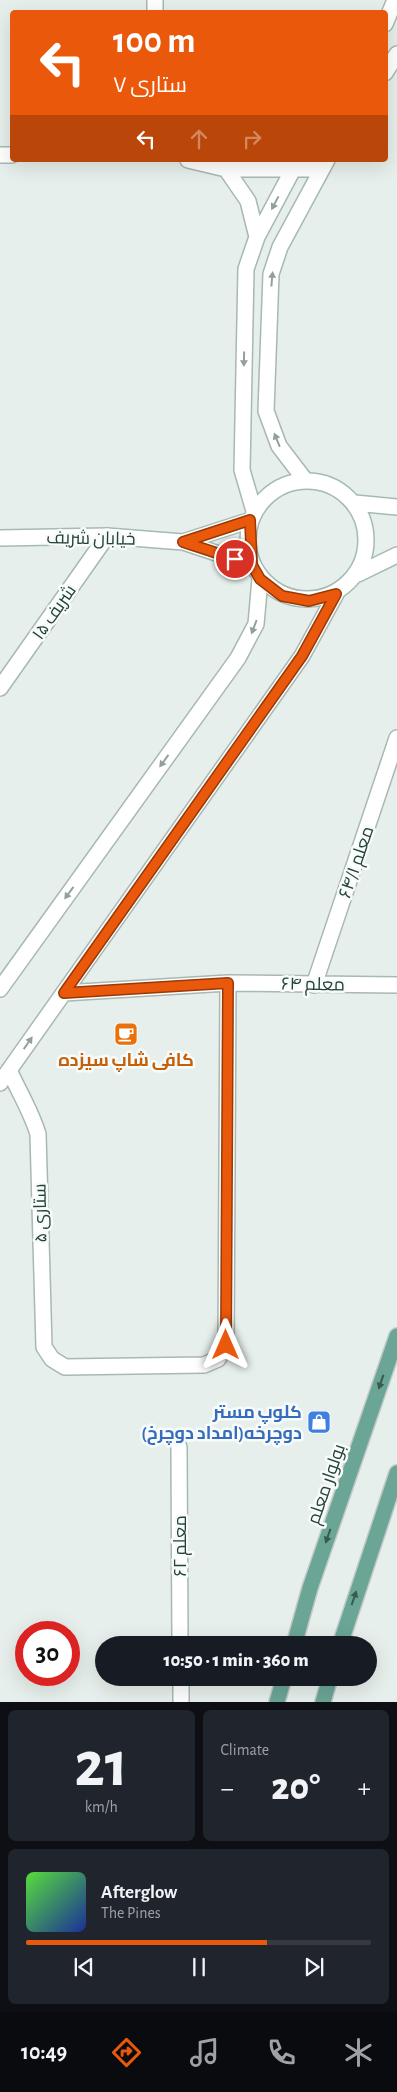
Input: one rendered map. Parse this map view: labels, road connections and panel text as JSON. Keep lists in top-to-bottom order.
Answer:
{
  "streets": {
    "main road": ["بولوار معلم"],
    "street": [
      "خیابان شریف",
      "شریف ۱۵",
      "معلم ۶۴/۱",
      "معلم ۶۴",
      "ستاری ۵",
      "معلم ۶۲"
    ]
  },
  "crossings": [
    ["خیابان شریف", "شریف ۱۵"],
    ["معلم ۶۴/۱", "معلم ۶۴"],
    ["معلم ۶۴", "ستاری ۵"]
  ],
  "places": {
    "cafe": ["کافی شاپ سیزده"],
    "shop": ["کلوپ مستر دوچرخه(امداد دوچرخ)"]
  },
  "page": {
    "turn": ["100 m", "ستاری ۷"],
    "limit": "30",
    "trip": "10:50 · 1 min · 360 m",
    "tile": [
      ["21", "km/h"],
      "Climate"
    ],
    "heat": ["−", "20°", "+"],
    "song": ["Afterglow", "The Pines"],
    "tabs": "10:49"
  }
}
